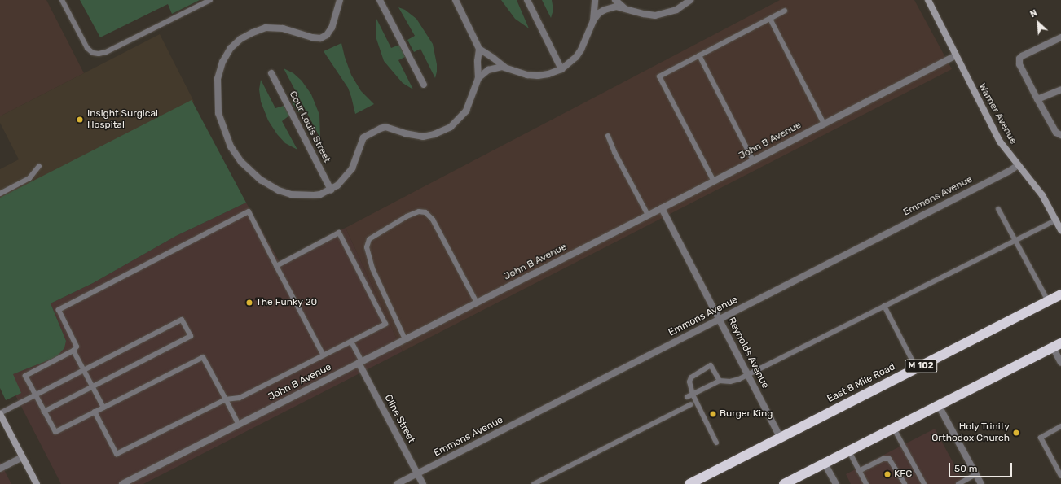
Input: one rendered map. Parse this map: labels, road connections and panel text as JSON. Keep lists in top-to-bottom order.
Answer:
{
  "streets": {
    "highway": ["M 102", "East 8 Mile Road"],
    "street": [
      "Warner Avenue",
      "Cour Louis Street",
      "John B Avenue",
      "Emmons Avenue",
      "Reynolds Avenue",
      "Cline Street"
    ]
  },
  "crossings": [
    ["Warner Avenue", "John B Avenue"],
    ["Warner Avenue", "Emmons Avenue"],
    ["John B Avenue", "Reynolds Avenue"],
    ["John B Avenue", "Cline Street"],
    ["Emmons Avenue", "Reynolds Avenue"],
    ["Emmons Avenue", "Cline Street"],
    ["Reynolds Avenue", "East 8 Mile Road"]
  ],
  "places": [
    "Insight Surgical Hospital",
    "The Funky 20",
    "Burger King",
    "Holy Trinity Orthodox Church",
    "KFC"
  ],
  "scale_bar": "50 m",
  "north": "top left"
}
